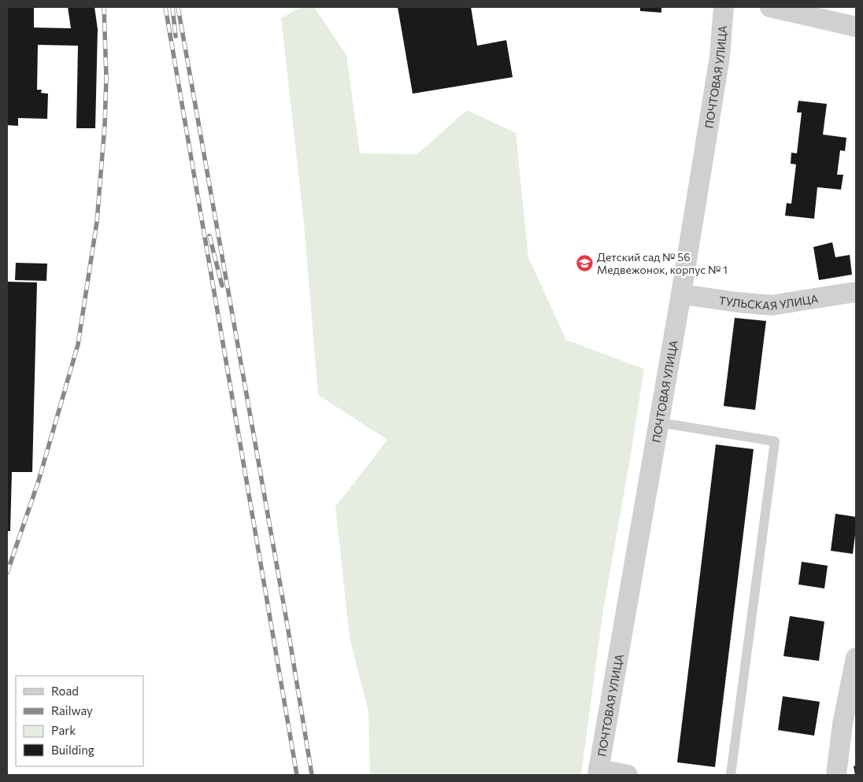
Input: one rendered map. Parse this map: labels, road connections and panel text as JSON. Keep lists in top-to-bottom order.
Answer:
{
  "streets": {
    "street": ["ПОЧТОВАЯ УЛИЦА", "ТУЛЬСКАЯ УЛИЦА"]
  },
  "crossings": [
    ["ПОЧТОВАЯ УЛИЦА", "ТУЛЬСКАЯ УЛИЦА"]
  ],
  "places": {
    "school or university": ["Детский сад № 56 Медвежонок, корпус № 1"]
  },
  "legend": [
    "Road",
    "Railway",
    "Park",
    "Building"
  ]
}
